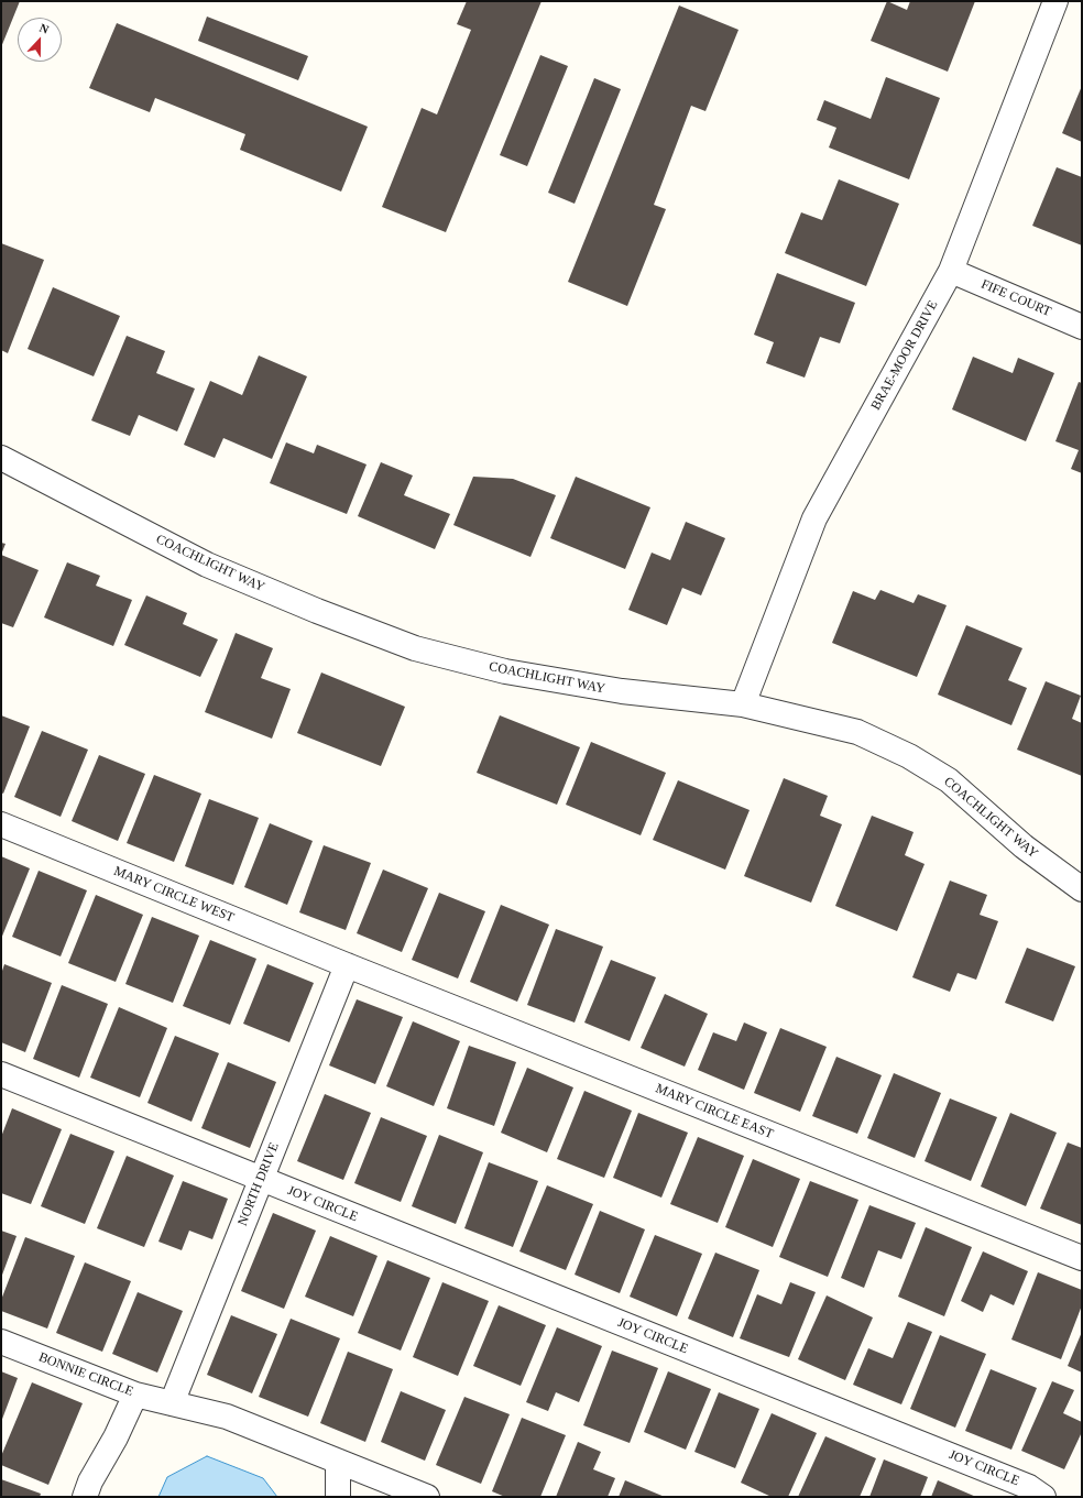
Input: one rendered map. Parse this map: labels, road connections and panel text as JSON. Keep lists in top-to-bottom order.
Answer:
{
  "streets": {
    "street": [
      "FIFE COURT",
      "BRAE-MOOR DRIVE",
      "COACHLIGHT WAY",
      "MARY CIRCLE WEST",
      "MARY CIRCLE EAST",
      "NORTH DRIVE",
      "JOY CIRCLE",
      "BONNIE CIRCLE"
    ]
  },
  "crossings": [
    ["FIFE COURT", "BRAE-MOOR DRIVE"],
    ["BRAE-MOOR DRIVE", "COACHLIGHT WAY"],
    ["MARY CIRCLE WEST", "MARY CIRCLE EAST"],
    ["MARY CIRCLE WEST", "NORTH DRIVE"],
    ["MARY CIRCLE EAST", "NORTH DRIVE"],
    ["NORTH DRIVE", "JOY CIRCLE"],
    ["NORTH DRIVE", "BONNIE CIRCLE"]
  ],
  "north": "top"
}
